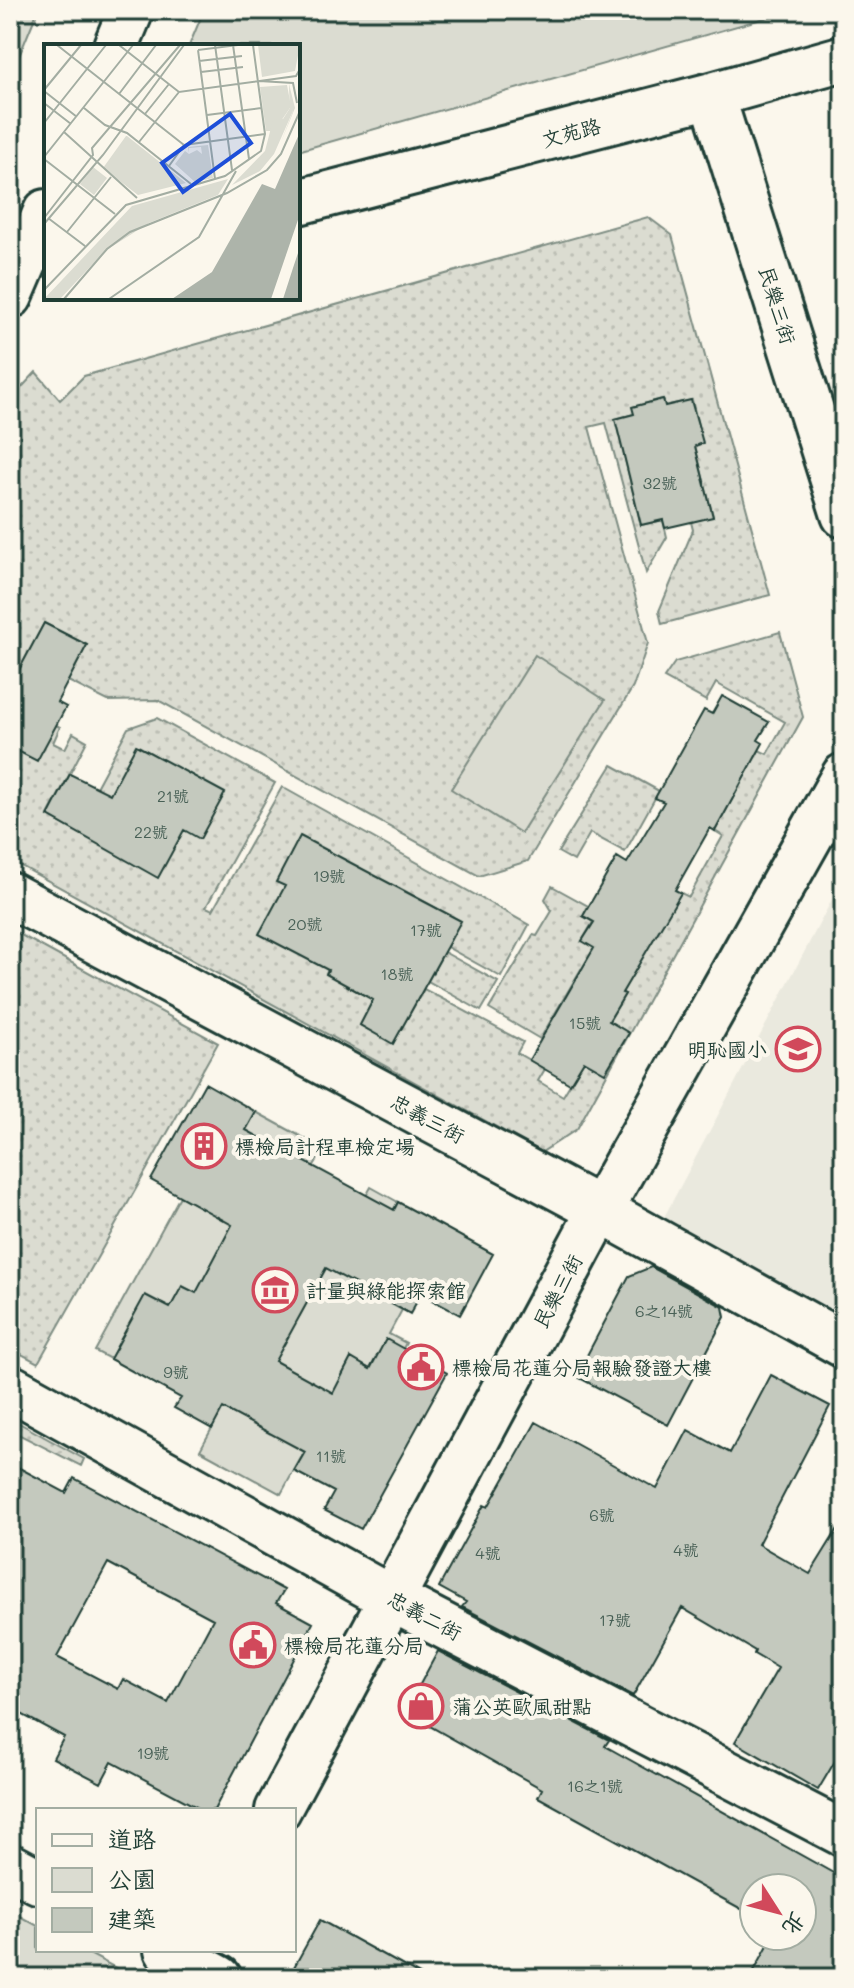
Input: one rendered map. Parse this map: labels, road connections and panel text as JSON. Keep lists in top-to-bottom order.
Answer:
{
  "streets": {
    "street": [
      "文苑路",
      "民樂三街",
      "忠義三街",
      "忠義二街"
    ]
  },
  "crossings": [
    ["文苑路", "民樂三街"],
    ["民樂三街", "忠義三街"],
    ["民樂三街", "忠義二街"]
  ],
  "places": {
    "school or university": ["明恥國小"],
    "building": ["標檢局計程車檢定場"],
    "museum": ["計量與綠能探索館"],
    "public building": ["標檢局花蓮分局報驗發證大樓", "標檢局花蓮分局"],
    "shop": ["蒲公英歐風甜點"]
  },
  "house_numbers": [
    "32號",
    "21號",
    "22號",
    "19號",
    "20號",
    "17號",
    "18號",
    "15號",
    "6之14號",
    "9號",
    "11號",
    "6號",
    "4號",
    "4號",
    "17號",
    "19號",
    "16之1號"
  ],
  "legend": ["道路", "公園", "建築"],
  "north": "bottom right"
}
